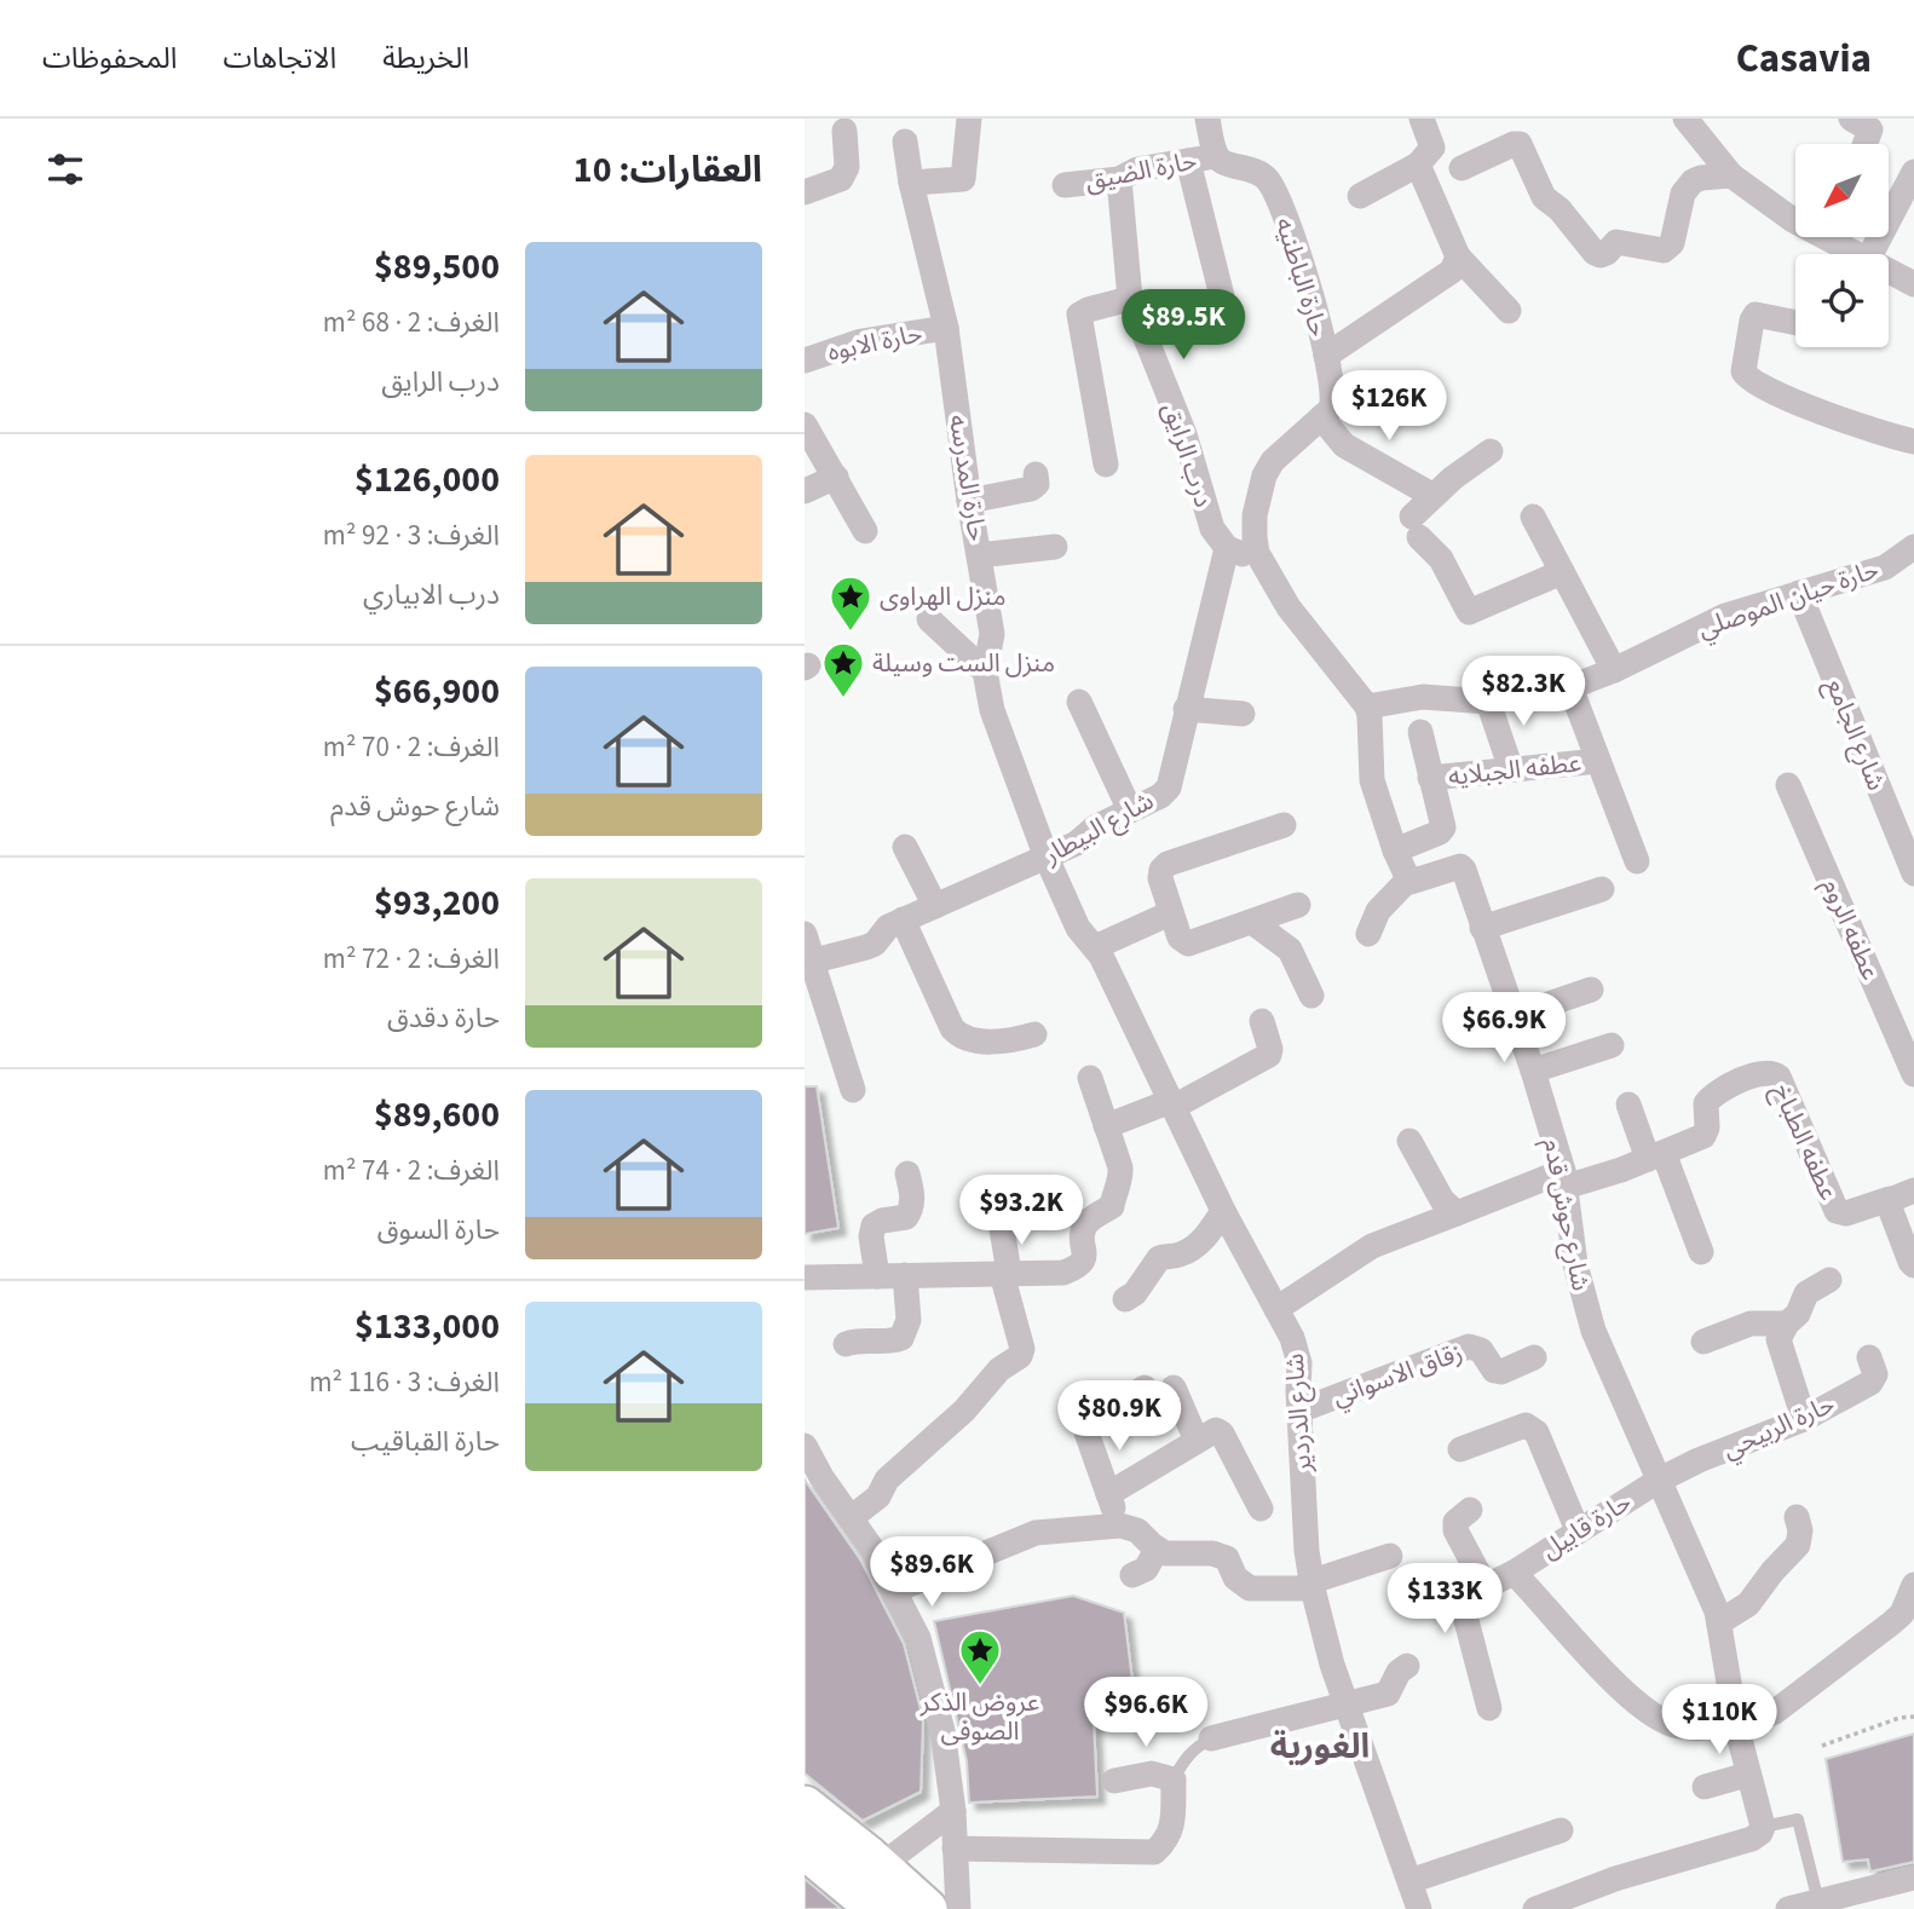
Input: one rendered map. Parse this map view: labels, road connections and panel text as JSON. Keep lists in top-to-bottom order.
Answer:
{
  "streets": {
    "street": [
      "حارة الضيق",
      "حارة الباطنيه",
      "حارة الابوه",
      "درب الرايق",
      "حارة المدرسه",
      "حارة حيان الموصلي",
      "شارع الجامع",
      "عطفه الجبلايه",
      "شارع البيطار",
      "عطفه الروم",
      "عطفه الطباخ",
      "شارع حوش قدم",
      "زقاق الاسواني",
      "شارع الدردير",
      "حارة الربيحي",
      "حارة قابيل"
    ]
  },
  "crossings": [
    ["حارة الضيق", "حارة الباطنيه"],
    ["حارة الضيق", "درب الرايق"],
    ["حارة الابوه", "حارة المدرسه"],
    ["درب الرايق", "شارع البيطار"],
    ["حارة المدرسه", "شارع البيطار"],
    ["حارة المدرسه", "شارع الدردير"],
    ["حارة حيان الموصلي", "شارع الجامع"],
    ["شارع البيطار", "شارع الدردير"],
    ["عطفه الطباخ", "شارع حوش قدم"],
    ["عطفه الطباخ", "شارع الدردير"],
    ["شارع حوش قدم", "حارة الربيحي"],
    ["شارع حوش قدم", "حارة قابيل"],
    ["زقاق الاسواني", "شارع الدردير"],
    ["حارة الربيحي", "حارة قابيل"]
  ],
  "districts": ["الغورية"],
  "places": {
    "place": ["منزل الهراوى", "منزل الست وسيلة", "عروض الذكر الصوفى"]
  },
  "north": "bottom left",
  "page": {
    "header": "Casavia",
    "nav": ["الخريطة", "الاتجاهات", "المحفوظات"],
    "heading": "العقارات: 10",
    "list": [
      {
        "name": "$89,500",
        "note": "الغرف: 2 · 68 m² · درب الرايق"
      },
      {
        "name": "$126,000",
        "note": "الغرف: 3 · 92 m² · درب الابياري"
      },
      {
        "name": "$66,900",
        "note": "الغرف: 2 · 70 m² · شارع حوش قدم"
      },
      {
        "name": "$93,200",
        "note": "الغرف: 2 · 72 m² · حارة دقدق"
      },
      {
        "name": "$89,600",
        "note": "الغرف: 2 · 74 m² · حارة السوق"
      },
      {
        "name": "$133,000",
        "note": "الغرف: 3 · 116 m² · حارة القباقيب"
      }
    ],
    "price": [
      "$89.5K",
      "$126K",
      "$82.3K",
      "$66.9K",
      "$93.2K",
      "$80.9K",
      "$89.6K",
      "$133K",
      "$96.6K",
      "$110K"
    ]
  }
}
